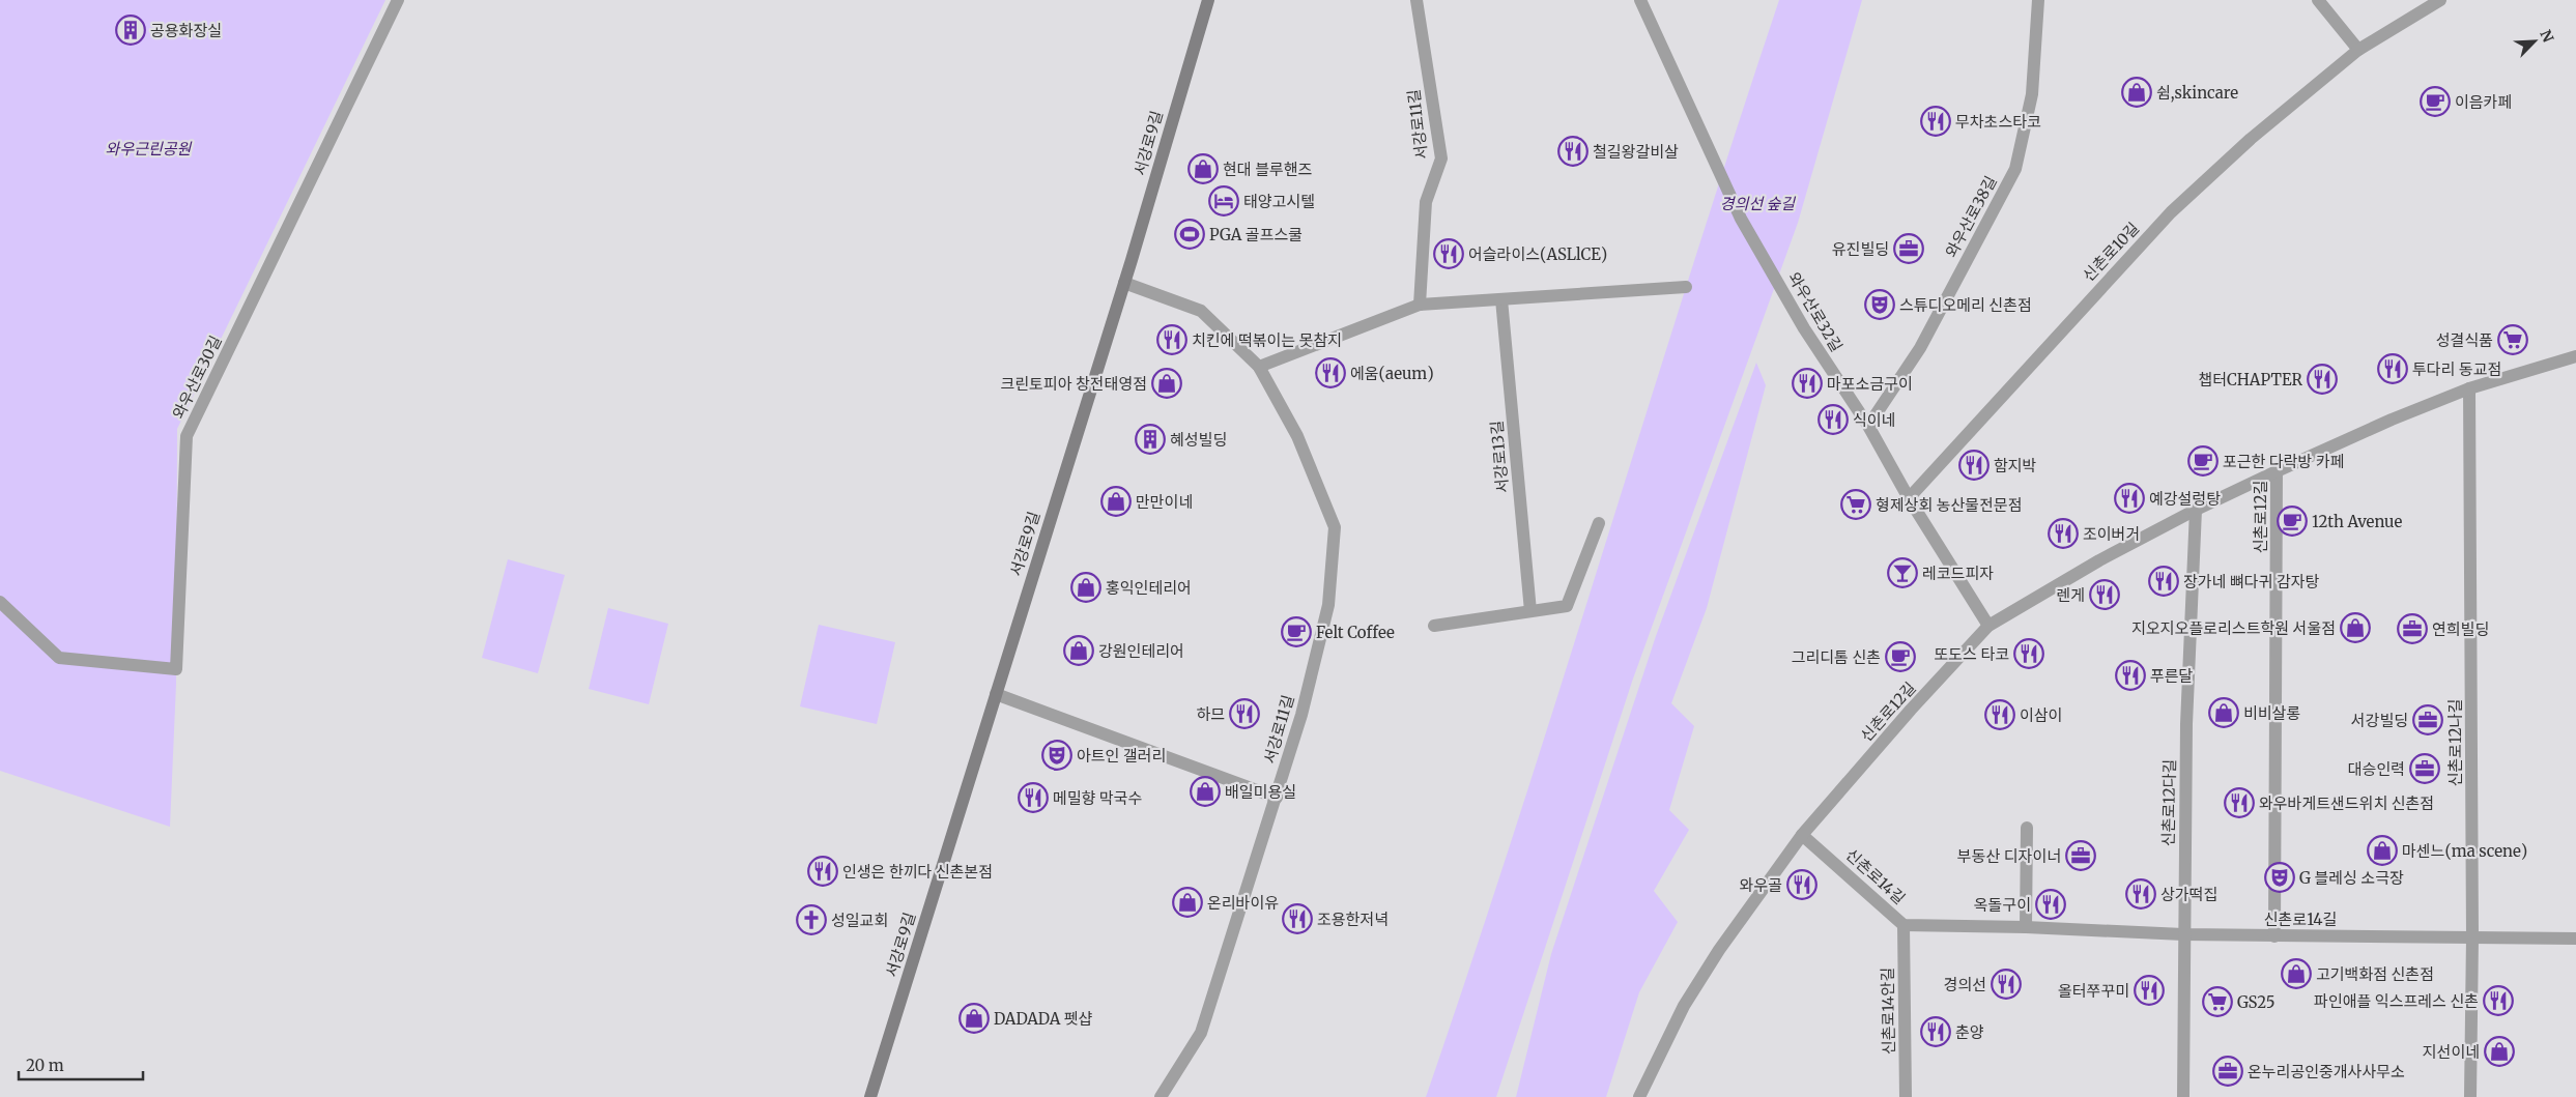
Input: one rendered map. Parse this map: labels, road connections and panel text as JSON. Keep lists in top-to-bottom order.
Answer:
{
  "streets": {
    "street": [
      "서강로11길",
      "서강로9길",
      "와우산로38길",
      "신촌로10길",
      "와우산로32길",
      "와우산로30길",
      "서강로13길",
      "신촌로12길",
      "신촌로12나길",
      "신촌로12다길",
      "신촌로14길",
      "신촌로14안길"
    ]
  },
  "crossings": [
    ["서강로11길", "서강로9길"],
    ["와우산로38길", "와우산로32길"],
    ["신촌로10길", "와우산로32길"],
    ["와우산로32길", "신촌로12길"],
    ["신촌로12길", "신촌로12나길"],
    ["신촌로12길", "신촌로12다길"],
    ["신촌로12길", "신촌로14길"],
    ["신촌로12나길", "신촌로14길"],
    ["신촌로12다길", "신촌로14길"],
    ["신촌로14길", "신촌로14안길"]
  ],
  "parks": ["와우근린공원", "경의선 숲길"],
  "places": {
    "building": ["공용화장실", "혜성빌딩"],
    "shop": [
      "쉼,skincare",
      "현대 블루핸즈",
      "크린토피아 창전태영점",
      "만만이네",
      "홍익인테리어",
      "지오지오플로리스트학원 서울점",
      "강원인테리어",
      "비비살롱",
      "배일미용실",
      "마센느(ma scene)",
      "온리바이유",
      "고기백화점 신촌점",
      "DADADA 펫샵",
      "지선이네"
    ],
    "cafe": [
      "이음카페",
      "포근한 다락방 카페",
      "12th Avenue",
      "Felt Coffee",
      "그리디톰 신촌"
    ],
    "restaurant": [
      "무차초스타코",
      "철길왕갈비살",
      "어슬라이스(ASLlCE)",
      "치킨에 떡볶이는 못참지",
      "투다리 동교점",
      "에움(aeum)",
      "챕터CHAPTER",
      "마포소금구이",
      "식이네",
      "함지박",
      "예강설렁탕",
      "조이버거",
      "장가네 뼈다귀 감자탕",
      "렌게",
      "또도스 타코",
      "푸른달",
      "하므",
      "이삼이",
      "메밀향 막국수",
      "와우바게트샌드위치 신촌점",
      "인생은 한끼다 신촌본점",
      "와우골",
      "상가떡집",
      "옥돌구이",
      "조용한저녁",
      "경의선",
      "올터쭈꾸미",
      "파인애플 익스프레스 신촌",
      "춘양"
    ],
    "hotel": ["태양고시텔"],
    "sports": ["PGA 골프스쿨"],
    "office": [
      "유진빌딩",
      "연희빌딩",
      "서강빌딩",
      "대승인력",
      "부동산 디자이너",
      "온누리공인중개사사무소"
    ],
    "theatre": ["스튜디오메리 신촌점", "아트인 갤러리", "G 블레싱 소극장"],
    "supermarket": ["성결식품", "형제상회 농산물전문점", "GS25"],
    "bar": ["레코드피자"],
    "church": ["성일교회"]
  },
  "scale_bar": "20 m",
  "north": "top right"
}
